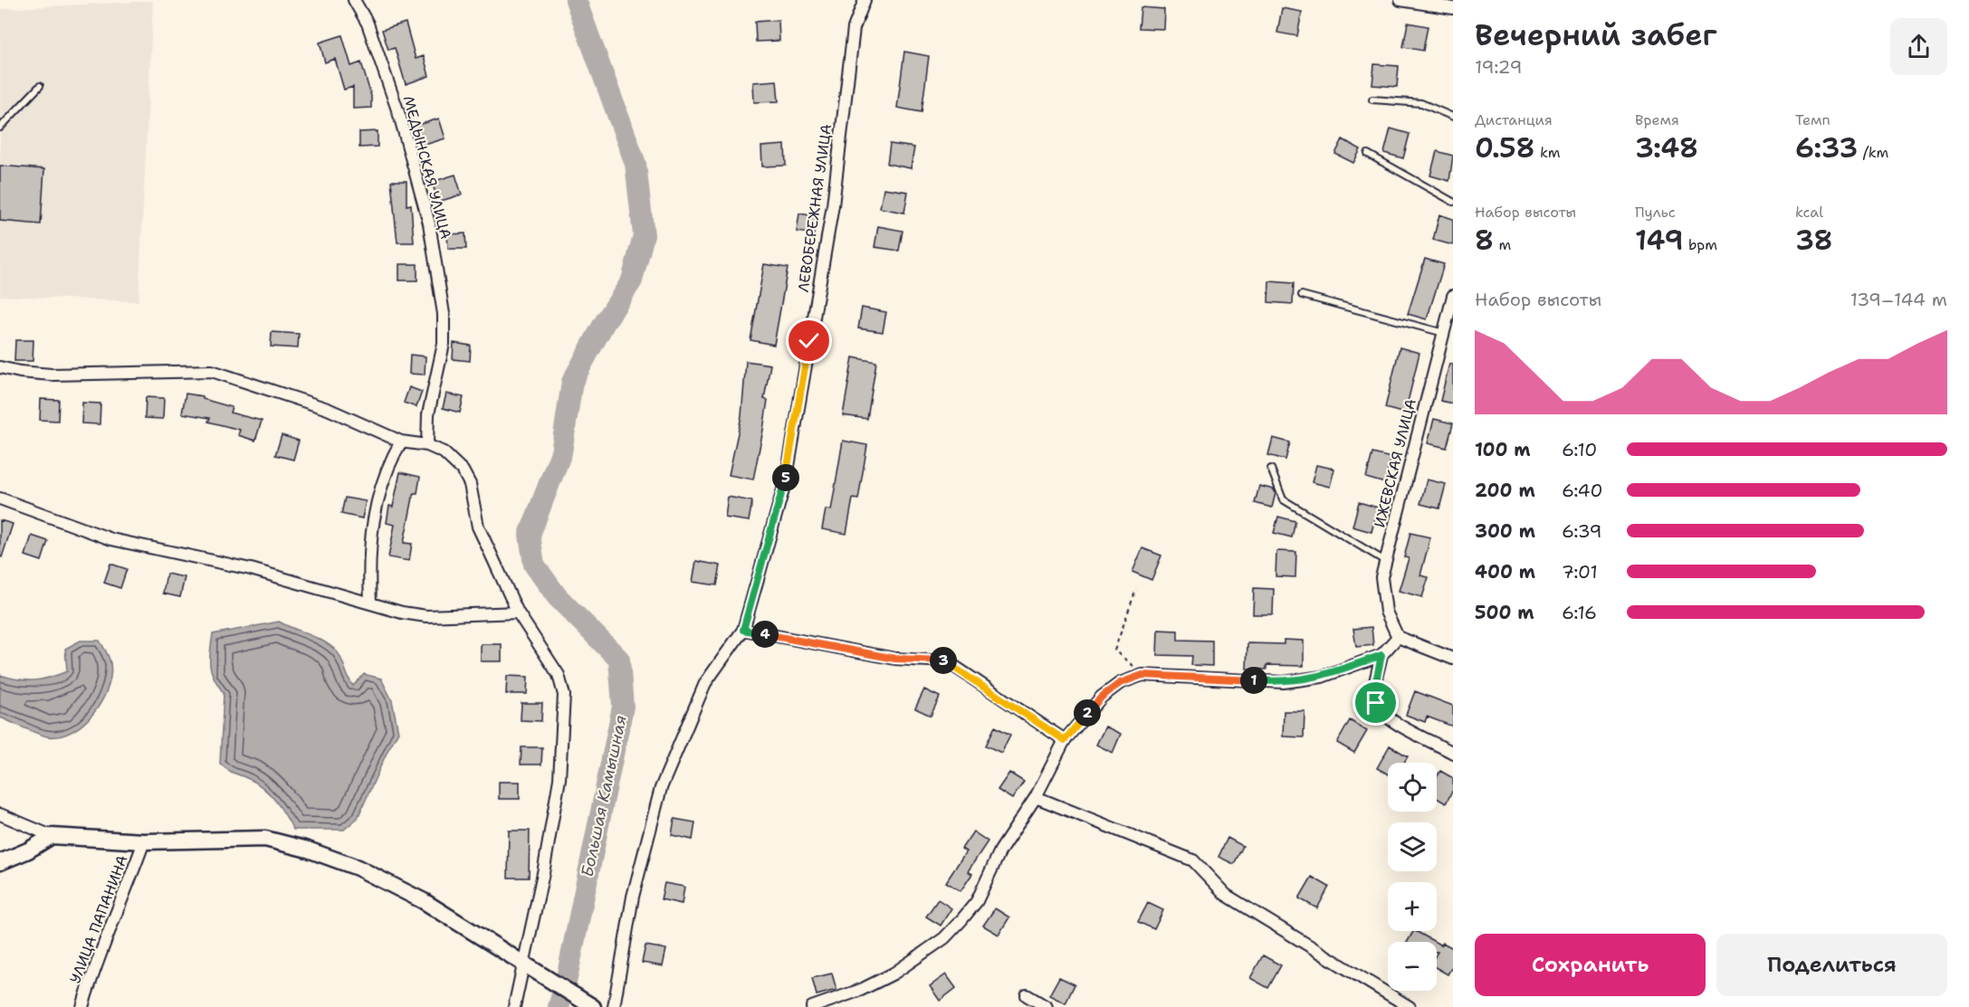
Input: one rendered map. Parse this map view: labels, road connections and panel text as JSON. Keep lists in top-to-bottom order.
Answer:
{
  "streets": {
    "street": [
      "МЕДЫНСКАЯ УЛИЦА",
      "ЛЕВОБЕРЕЖНАЯ УЛИЦА",
      "ИЖЕВСКАЯ УЛИЦА",
      "УЛИЦА ПАПАНИНА"
    ]
  },
  "water": ["Большая Камышная"],
  "page": {
    "heading": ["Вечерний забег", "19:29"],
    "stats": [
      ["Дистанция", "0.58 km"],
      ["Время", "3:48"],
      ["Темп", "6:33 /km"],
      ["Набор высоты", "8 m"],
      ["Пульс", "149 bpm"],
      ["kcal", "38"]
    ],
    "chart": ["Набор высоты", "139–144 m"],
    "list": [
      {
        "name": "100 m",
        "note": "6:10"
      },
      {
        "name": "200 m",
        "note": "6:40"
      },
      {
        "name": "300 m",
        "note": "6:39"
      },
      {
        "name": "400 m",
        "note": "7:01"
      },
      {
        "name": "500 m",
        "note": "6:16"
      }
    ],
    "pins": [
      "5",
      "4",
      "3",
      "1",
      "2"
    ],
    "map_buttons": ["+", "−"],
    "buttons": ["Сохранить", "Поделиться"]
  }
}
